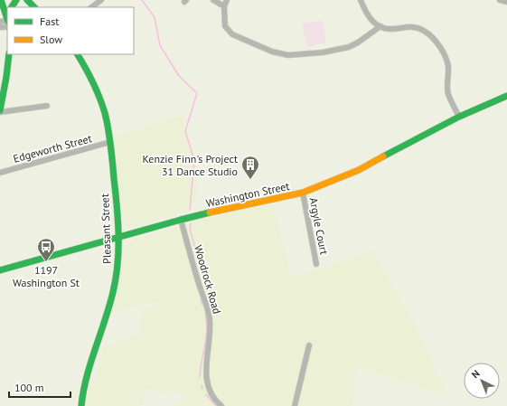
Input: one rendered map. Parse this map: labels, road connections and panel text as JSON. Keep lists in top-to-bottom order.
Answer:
{
  "streets": {
    "main road": ["Washington Street", "Pleasant Street"],
    "street": ["Edgeworth Street", "Argyle Court", "Woodrock Road"]
  },
  "crossings": [
    ["Edgeworth Street", "Pleasant Street"],
    ["Washington Street", "Argyle Court"],
    ["Washington Street", "Pleasant Street"],
    ["Washington Street", "Woodrock Road"]
  ],
  "places": {
    "building": ["Kenzie Finn's Project 31 Dance Studio"],
    "bus stop": ["1197 Washington St"]
  },
  "legend": ["Fast", "Slow"],
  "scale_bar": "100 m",
  "north": "top left"
}
